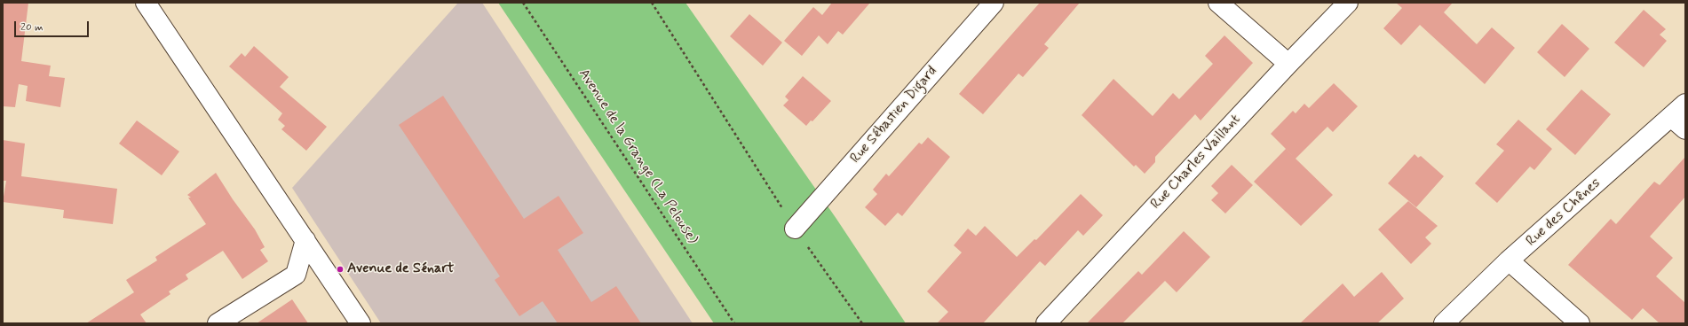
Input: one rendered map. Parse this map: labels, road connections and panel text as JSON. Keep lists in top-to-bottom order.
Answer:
{
  "streets": {
    "street": ["Rue Sébastien Digard", "Rue Charles Vaillant", "Rue des Chênes"],
    "path": ["Avenue de la Grange (La Pelouse)"]
  },
  "places": ["Avenue de Sénart"],
  "scale_bar": "20 m"
}
